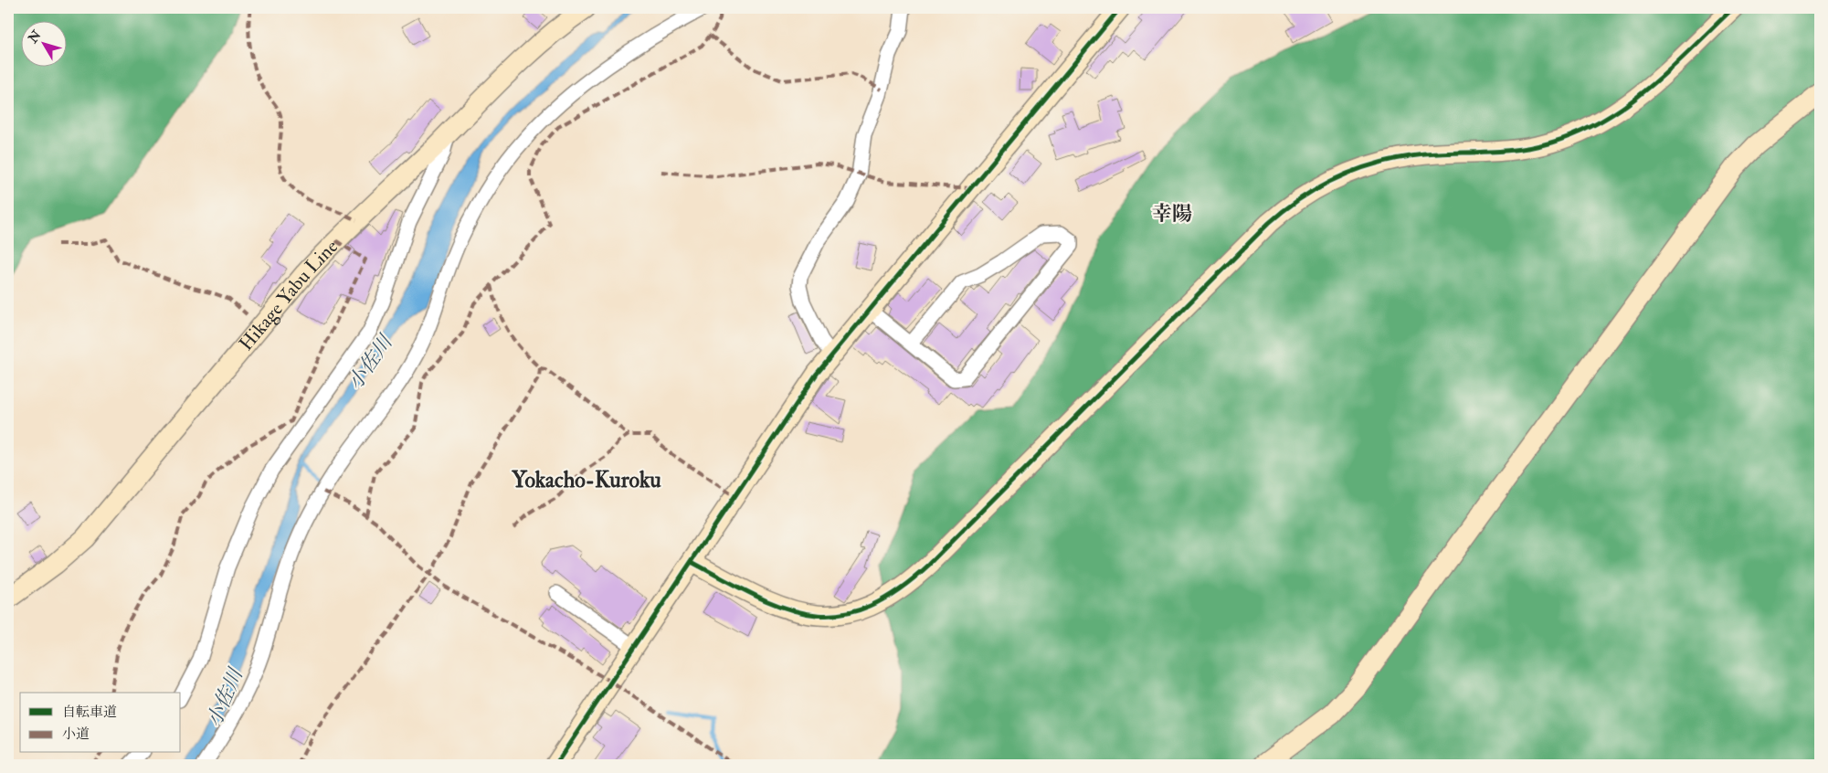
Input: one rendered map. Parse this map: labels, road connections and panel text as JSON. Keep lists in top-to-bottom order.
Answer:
{
  "streets": {
    "street": ["Hikage Yabu Line"]
  },
  "districts": ["幸陽", "Yokacho-Kuroku"],
  "water": ["小佐川"],
  "legend": ["自転車道", "小道"],
  "north": "top left"
}
